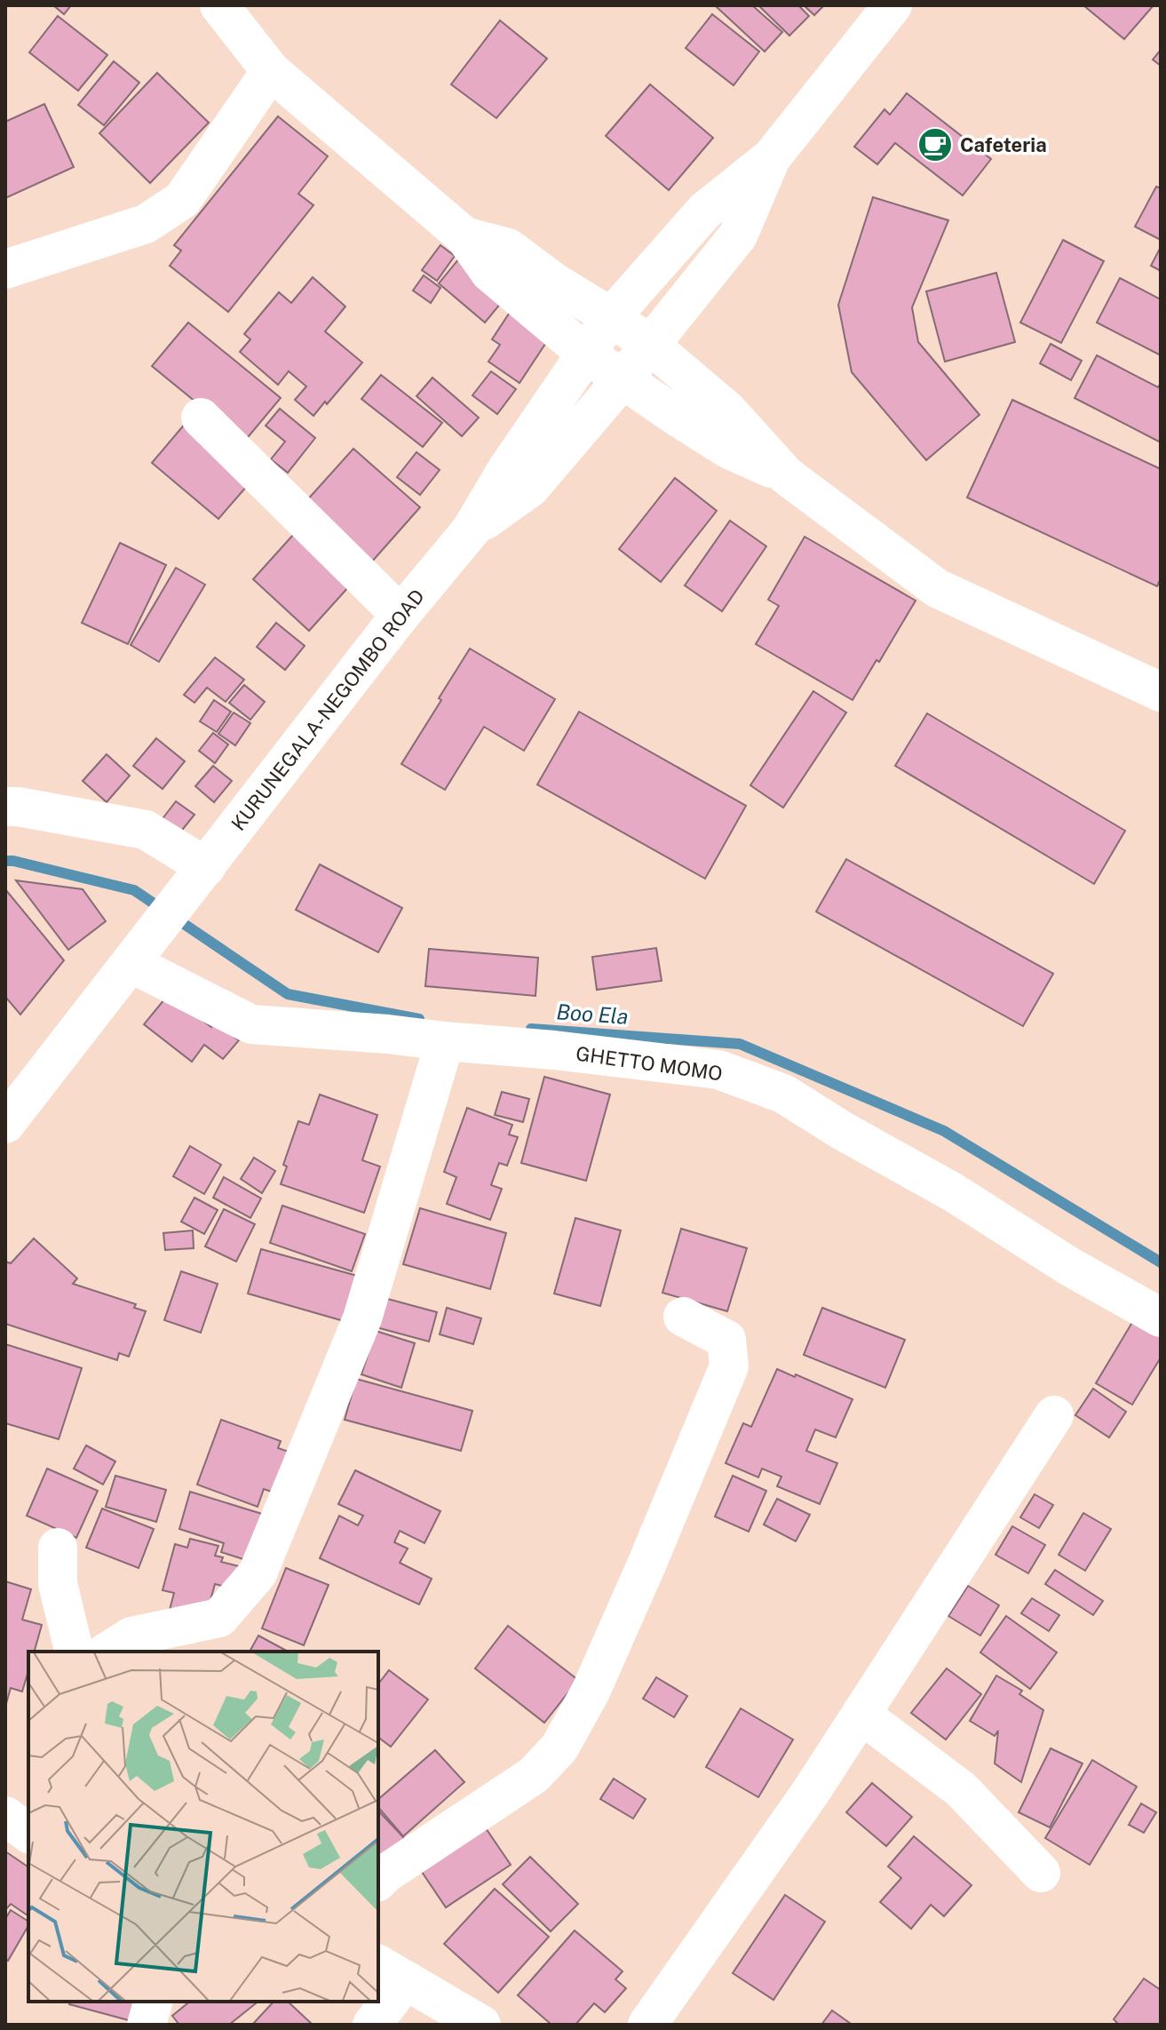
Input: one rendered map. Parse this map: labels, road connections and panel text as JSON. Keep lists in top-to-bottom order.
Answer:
{
  "streets": {
    "street": ["KURUNEGALA-NEGOMBO ROAD", "GHETTO MOMO"]
  },
  "crossings": [
    ["KURUNEGALA-NEGOMBO ROAD", "GHETTO MOMO"]
  ],
  "water": ["Boo Ela"],
  "places": {
    "cafe": ["Cafeteria"]
  }
}
